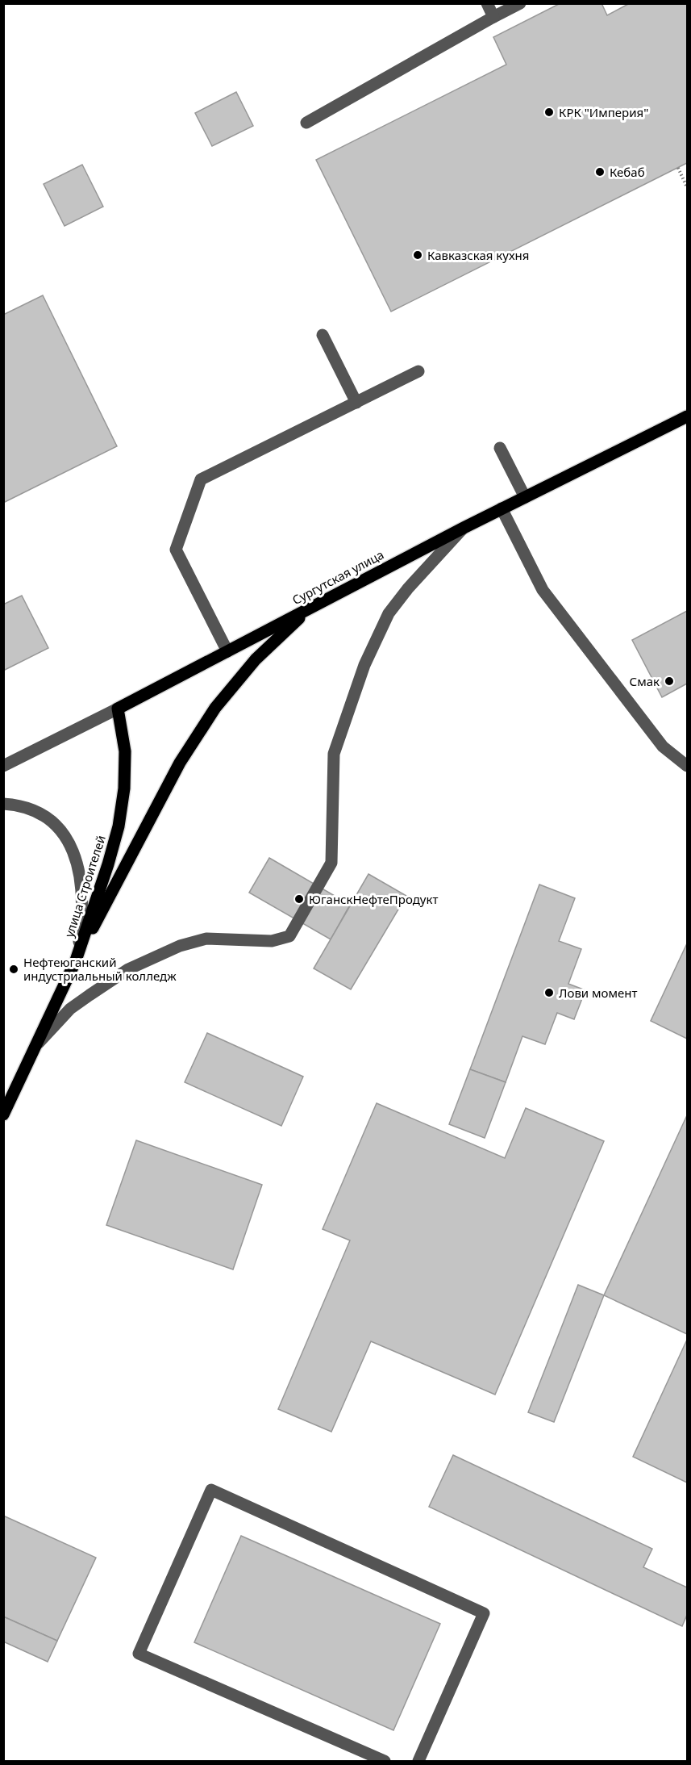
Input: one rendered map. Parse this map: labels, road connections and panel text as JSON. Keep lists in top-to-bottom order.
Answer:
{
  "streets": {
    "main road": ["Сургутская улица", "улица Строителей"]
  },
  "crossings": [
    ["Сургутская улица", "улица Строителей"]
  ],
  "places": [
    "КРК \"Империя\"",
    "Кебаб",
    "Кавказская кухня",
    "Смак",
    "ЮганскНефтеПродукт",
    "Нефтеюганский индустриальный колледж",
    "Лови момент"
  ]
}
